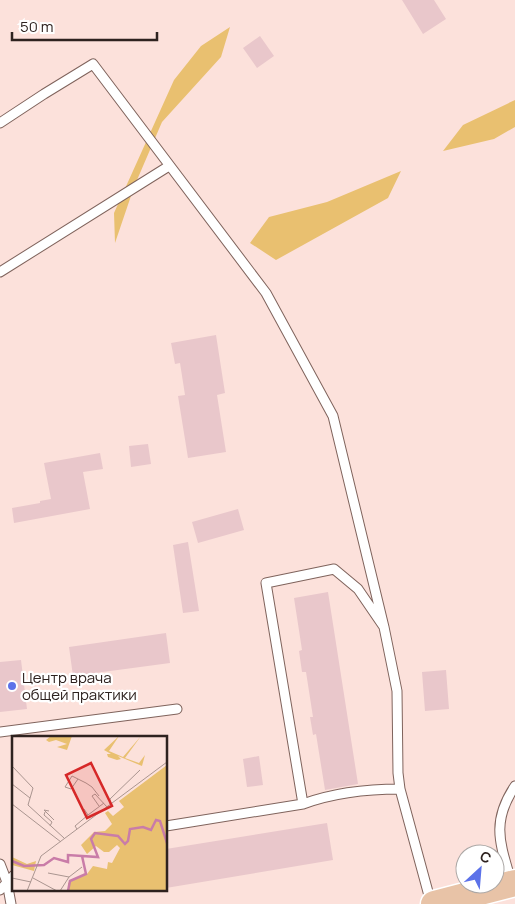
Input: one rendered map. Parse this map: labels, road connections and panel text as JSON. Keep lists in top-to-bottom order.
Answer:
{
  "places": ["Центр врача общей практики"],
  "scale_bar": "50 m",
  "north": "top right"
}
